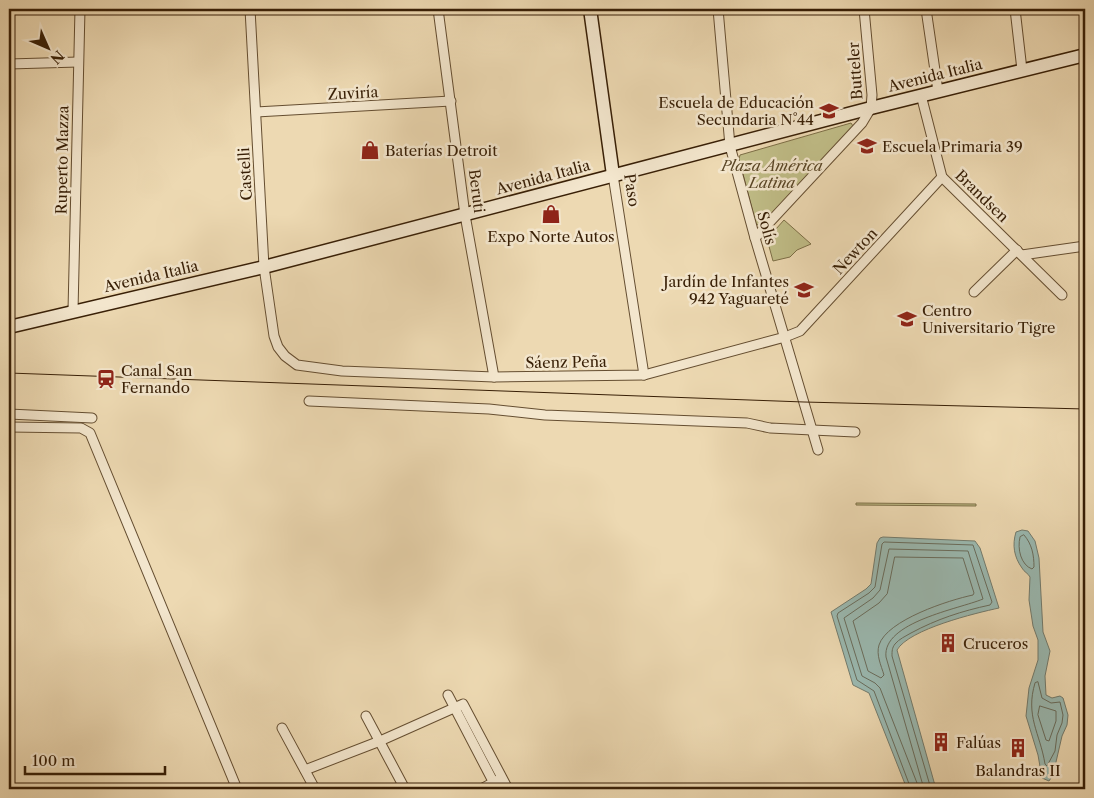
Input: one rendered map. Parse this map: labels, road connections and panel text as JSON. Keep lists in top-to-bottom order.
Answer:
{
  "streets": {
    "street": [
      "Butteler",
      "Avenida Italia",
      "Zuviría",
      "Ruperto Mazza",
      "Castelli",
      "Paso",
      "Beruti",
      "Brandsen",
      "Solís",
      "Newton",
      "Sáenz Peña"
    ]
  },
  "crossings": [
    ["Butteler", "Avenida Italia"],
    ["Butteler", "Solís"],
    ["Avenida Italia", "Ruperto Mazza"],
    ["Avenida Italia", "Castelli"],
    ["Avenida Italia", "Paso"],
    ["Avenida Italia", "Beruti"],
    ["Avenida Italia", "Brandsen"],
    ["Avenida Italia", "Solís"],
    ["Zuviría", "Castelli"],
    ["Zuviría", "Beruti"],
    ["Castelli", "Sáenz Peña"],
    ["Paso", "Sáenz Peña"],
    ["Beruti", "Sáenz Peña"],
    ["Brandsen", "Newton"],
    ["Solís", "Newton"],
    ["Solís", "Sáenz Peña"],
    ["Newton", "Sáenz Peña"]
  ],
  "parks": ["Plaza América Latina"],
  "places": {
    "school or university": [
      "Escuela de Educación Secundaria N°44",
      "Escuela Primaria 39",
      "Jardín de Infantes 942 Yaguareté",
      "Centro Universitario Tigre"
    ],
    "shop": ["Baterías Detroit", "Expo Norte Autos"],
    "station": ["Canal San Fernando"],
    "building": ["Cruceros", "Falúas", "Balandras II"]
  },
  "scale_bar": "100 m",
  "north": "bottom right"
}
